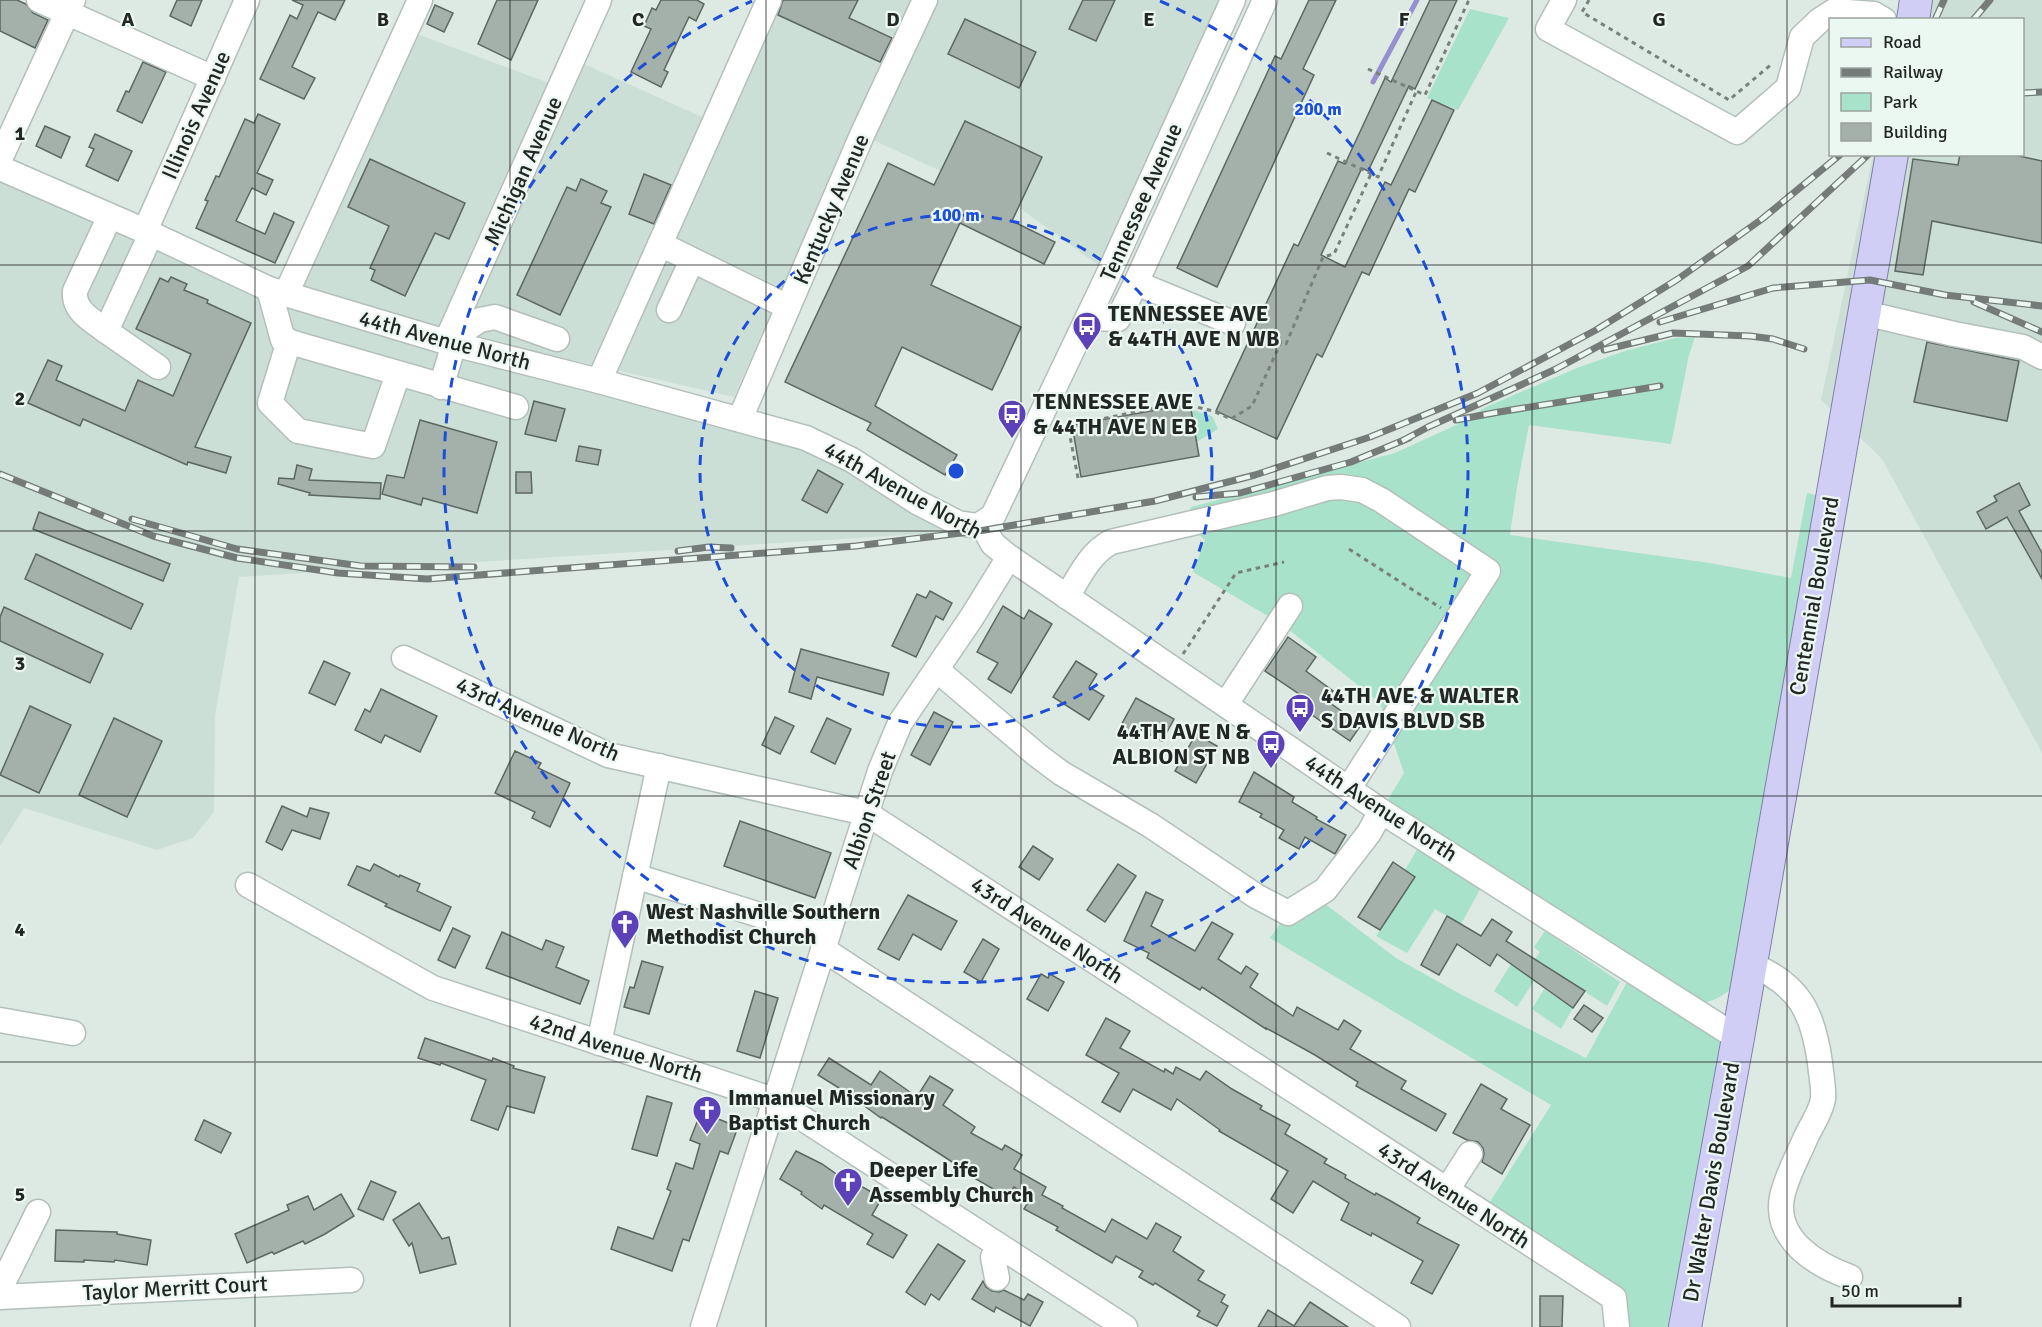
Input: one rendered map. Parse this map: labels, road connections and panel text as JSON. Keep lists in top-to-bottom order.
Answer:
{
  "streets": {
    "main road": ["Centennial Boulevard", "Dr Walter Davis Boulevard"],
    "street": [
      "Illinois Avenue",
      "Michigan Avenue",
      "Tennessee Avenue",
      "Kentucky Avenue",
      "44th Avenue North",
      "43rd Avenue North",
      "Albion Street",
      "42nd Avenue North",
      "Taylor Merritt Court"
    ]
  },
  "crossings": [
    ["Illinois Avenue", "44th Avenue North"],
    ["Michigan Avenue", "44th Avenue North"],
    ["Tennessee Avenue", "44th Avenue North"],
    ["Kentucky Avenue", "44th Avenue North"],
    ["44th Avenue North", "Centennial Boulevard"],
    ["44th Avenue North", "Albion Street"],
    ["44th Avenue North", "Dr Walter Davis Boulevard"],
    ["Centennial Boulevard", "Dr Walter Davis Boulevard"],
    ["43rd Avenue North", "Albion Street"],
    ["Albion Street", "42nd Avenue North"]
  ],
  "places": {
    "bus stop": [
      "TENNESSEE AVE & 44TH AVE N WB",
      "TENNESSEE AVE & 44TH AVE N EB",
      "44TH AVE & WALTER S DAVIS BLVD SB",
      "44TH AVE N & ALBION ST NB"
    ],
    "church": ["West Nashville Southern Methodist Church", "Immanuel Missionary Baptist Church", "Deeper Life Assembly Church"]
  },
  "legend": [
    "Road",
    "Railway",
    "Park",
    "Building"
  ],
  "scale_bar": "50 m",
  "grid": {
    "columns": [
      "A",
      "B",
      "C",
      "D",
      "E",
      "F",
      "G"
    ],
    "rows": [
      "1",
      "2",
      "3",
      "4",
      "5"
    ]
  },
  "rings": ["200 m", "100 m"]
}
